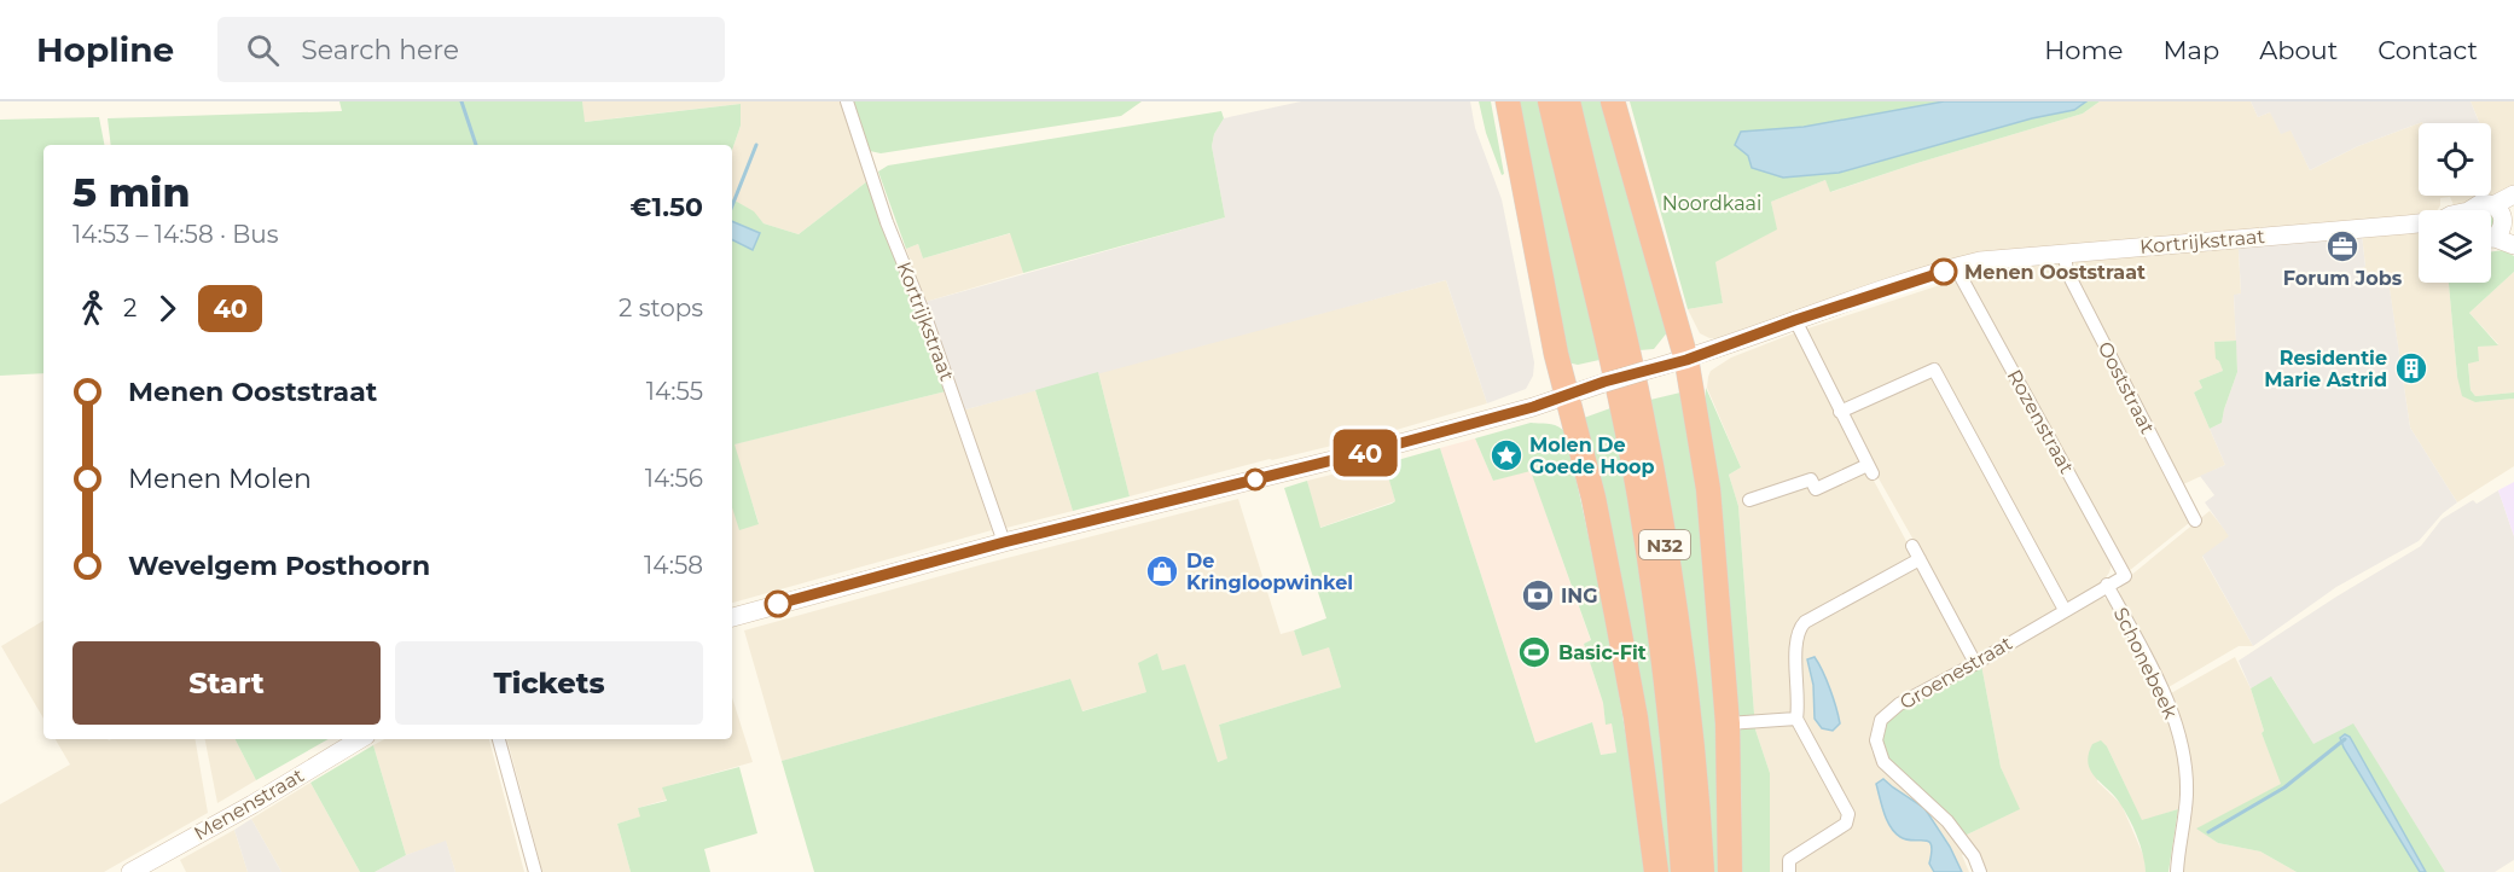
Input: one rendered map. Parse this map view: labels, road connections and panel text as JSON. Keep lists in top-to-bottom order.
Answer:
{
  "streets": {
    "highway": ["N32"],
    "main road": ["Kortrijkstraat", "Menenstraat"],
    "street": [
      "Ooststraat",
      "Rozenstraat",
      "Schonebeek",
      "Groenestraat"
    ]
  },
  "crossings": [
    ["Kortrijkstraat", "Ooststraat"],
    ["Kortrijkstraat", "Rozenstraat"],
    ["Rozenstraat", "Groenestraat"],
    ["Schonebeek", "Groenestraat"]
  ],
  "parks": ["Noordkaai"],
  "places": {
    "office": ["Forum Jobs"],
    "other": ["Menen Ooststraat"],
    "building": ["Residentie Marie Astrid"],
    "place": ["Molen De Goede Hoop"],
    "shop": ["De Kringloopwinkel"],
    "bank": ["ING"],
    "sports": ["Basic-Fit"]
  },
  "lines": ["bus line 40"],
  "page": {
    "header": "Hopline",
    "search": "Search here",
    "nav": [
      "Home",
      "Map",
      "About",
      "Contact"
    ],
    "on_map": "40",
    "heading": ["5 min", "14:53 – 14:58 · Bus", "€1.50"],
    "legs": ["2", "40", "2 stops"],
    "list": [
      {
        "name": "Menen Ooststraat",
        "value": "14:55"
      },
      {
        "name": "Menen Molen",
        "value": "14:56"
      },
      {
        "name": "Wevelgem Posthoorn",
        "value": "14:58"
      }
    ],
    "buttons": ["Start", "Tickets"]
  }
}
